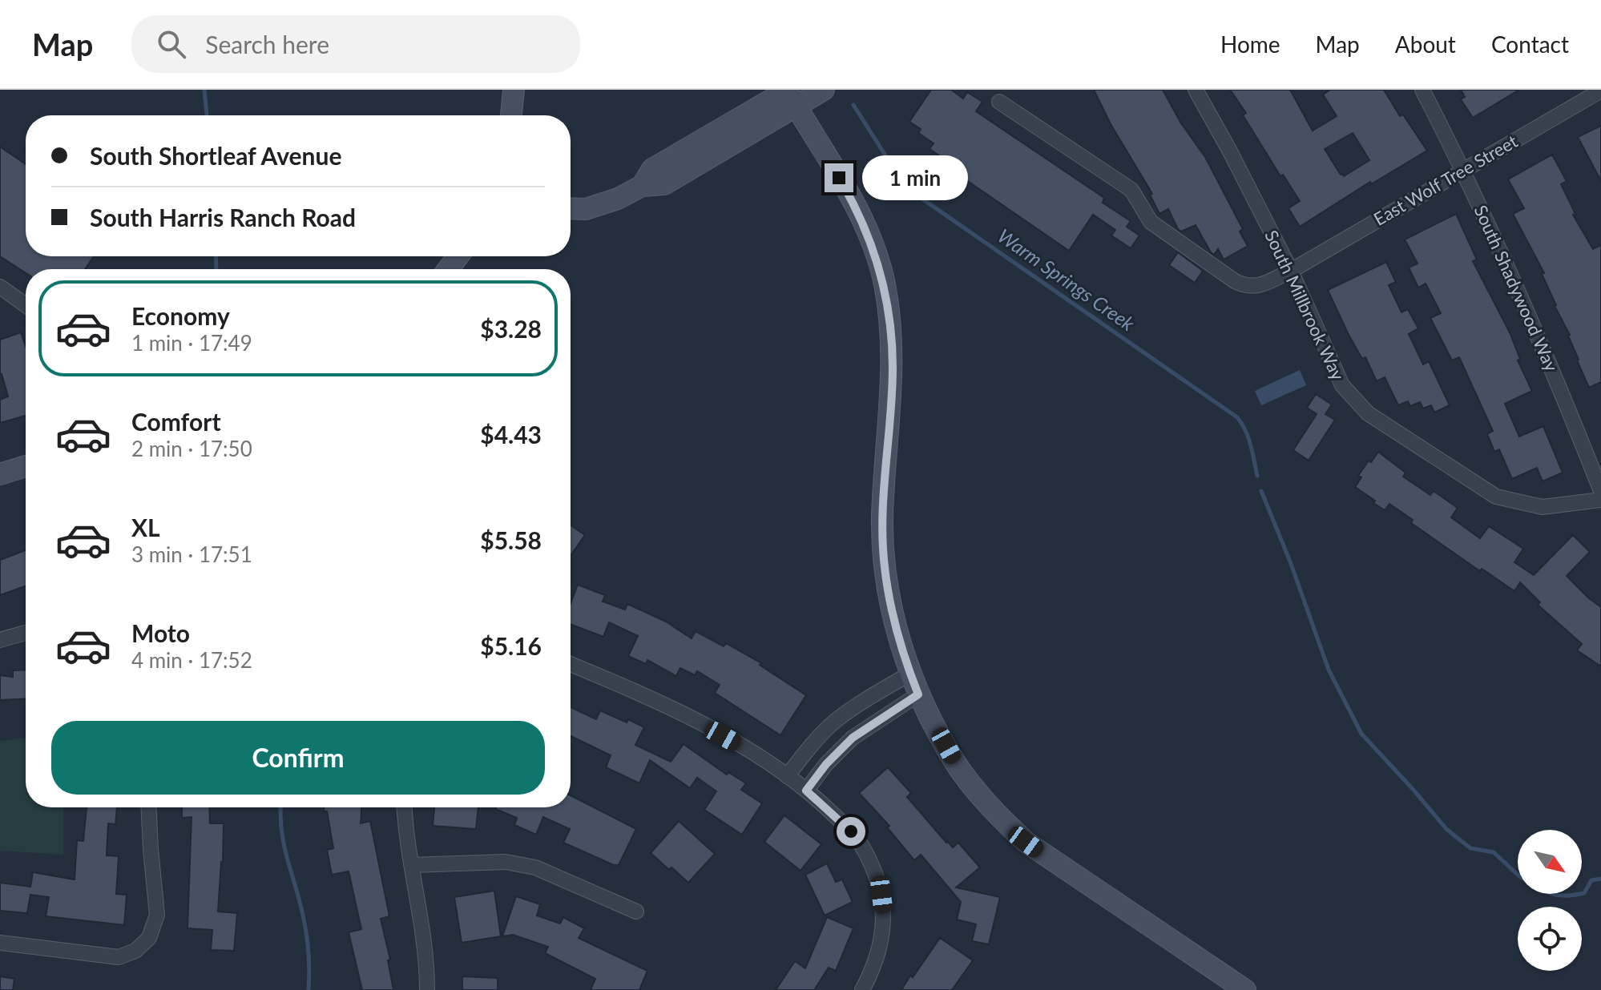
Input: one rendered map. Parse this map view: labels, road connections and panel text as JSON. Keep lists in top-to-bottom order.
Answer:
{
  "streets": {
    "street": ["East Wolf Tree Street", "South Shadywood Way", "South Millbrook Way"]
  },
  "crossings": [
    ["East Wolf Tree Street", "South Shadywood Way"],
    ["East Wolf Tree Street", "South Millbrook Way"]
  ],
  "water": ["Warm Springs Creek"],
  "north": "bottom right",
  "page": {
    "header": "Map",
    "search": "Search here",
    "nav": [
      "Home",
      "Map",
      "About",
      "Contact"
    ],
    "banner": ["South Shortleaf Avenue", "South Harris Ranch Road"],
    "bubble": "1 min",
    "list": [
      {
        "name": "Economy",
        "note": "1 min · 17:49",
        "value": "$3.28"
      },
      {
        "name": "Comfort",
        "note": "2 min · 17:50",
        "value": "$4.43"
      },
      {
        "name": "XL",
        "note": "3 min · 17:51",
        "value": "$5.58"
      },
      {
        "name": "Moto",
        "note": "4 min · 17:52",
        "value": "$5.16"
      }
    ],
    "buttons": "Confirm"
  }
}
